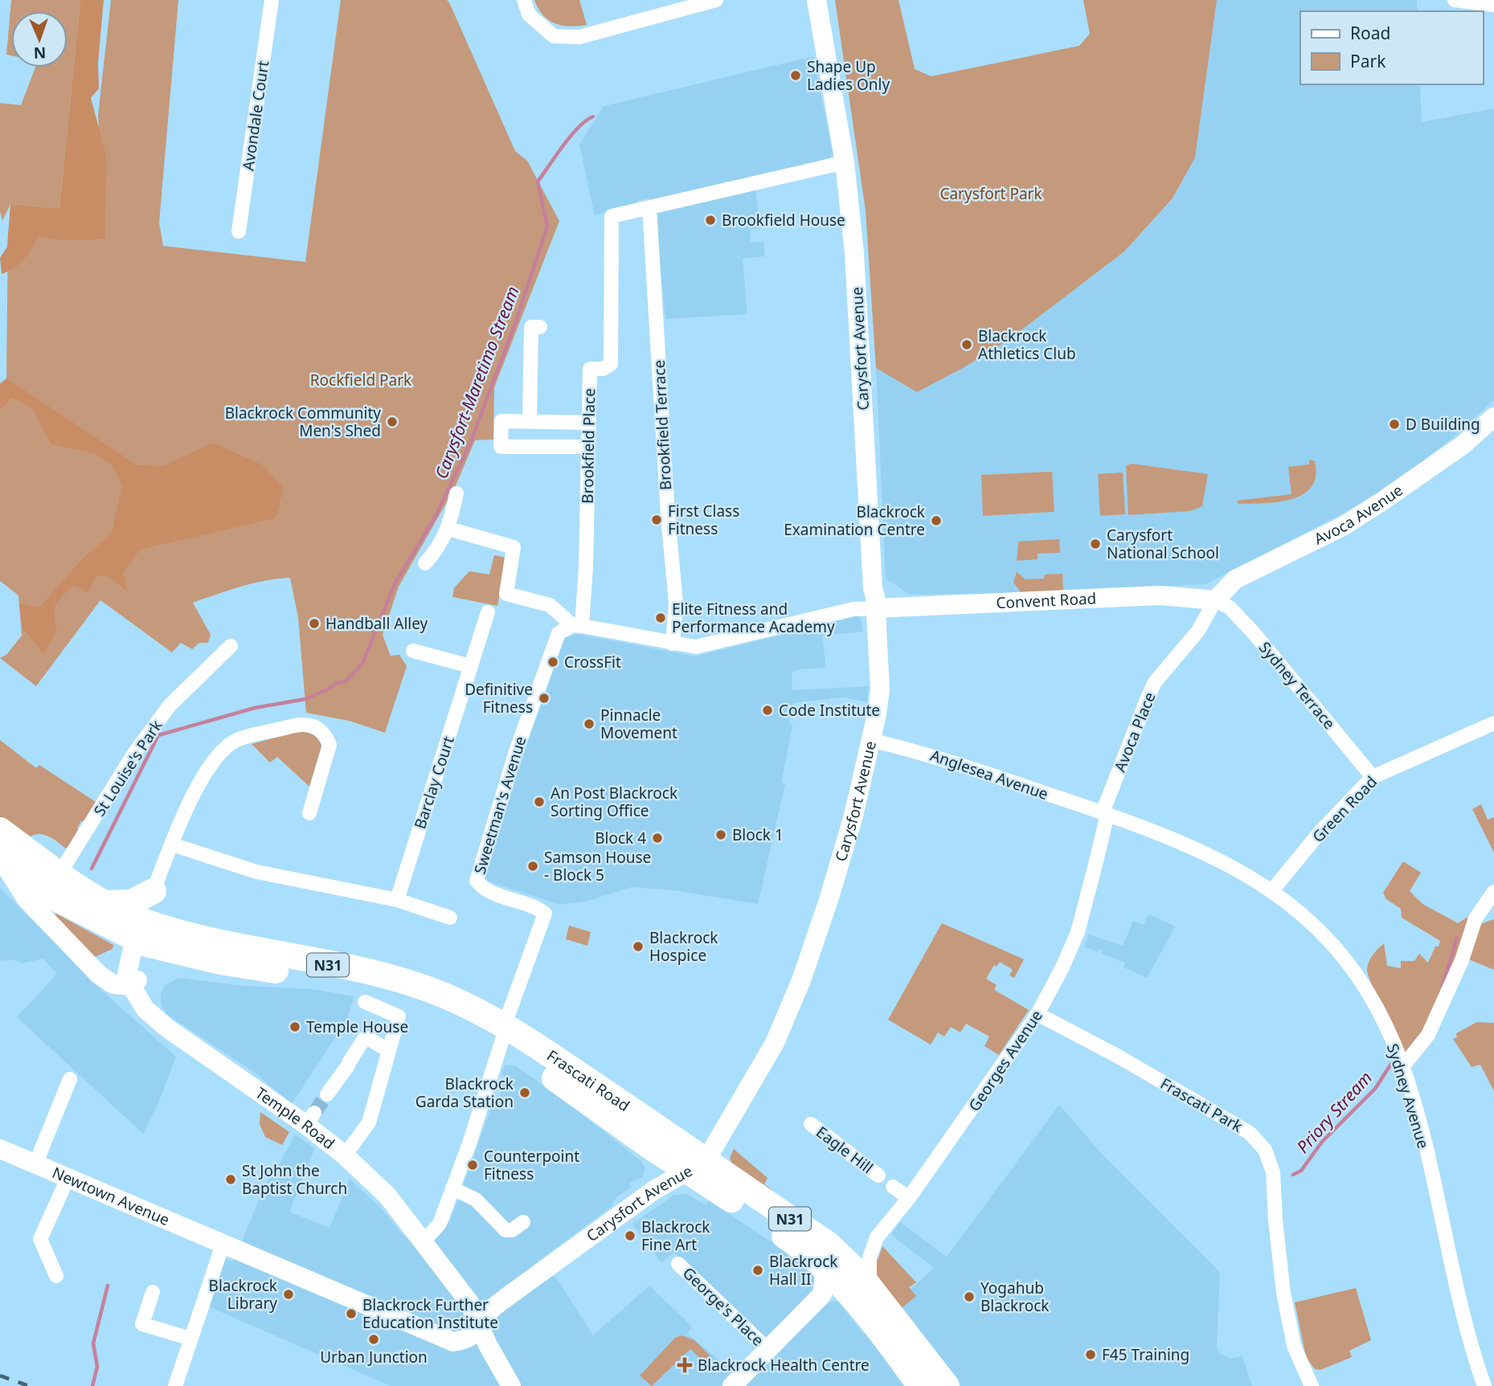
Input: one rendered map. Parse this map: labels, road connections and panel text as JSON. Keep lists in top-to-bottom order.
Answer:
{
  "streets": {
    "highway": ["N31", "Frascati Road"],
    "street": [
      "Avondale Court",
      "Carysfort Avenue",
      "Brookfield Terrace",
      "Brookfield Place",
      "Avoca Avenue",
      "Convent Road",
      "Sydney Terrace",
      "Avoca Place",
      "St Louise's Park",
      "Anglesea Avenue",
      "Barclay Court",
      "Sweetman's Avenue",
      "Green Road",
      "Georges Avenue",
      "Sydney Avenue",
      "Frascati Park",
      "Temple Road",
      "Eagle Hill",
      "Newtown Avenue",
      "George's Place"
    ]
  },
  "crossings": [
    ["Carysfort Avenue", "Convent Road"],
    ["Carysfort Avenue", "Anglesea Avenue"],
    ["Carysfort Avenue", "Frascati Road"],
    ["Carysfort Avenue", "Temple Road"],
    ["Carysfort Avenue", "Newtown Avenue"],
    ["Brookfield Terrace", "Brookfield Place"],
    ["Brookfield Place", "Sweetman's Avenue"],
    ["Avoca Avenue", "Convent Road"],
    ["Avoca Avenue", "Sydney Terrace"],
    ["Avoca Avenue", "Avoca Place"],
    ["Convent Road", "Sydney Terrace"],
    ["Convent Road", "Avoca Place"],
    ["Sydney Terrace", "Avoca Place"],
    ["Sydney Terrace", "Green Road"],
    ["Avoca Place", "Anglesea Avenue"],
    ["Avoca Place", "Georges Avenue"],
    ["Avoca Place", "Sydney Avenue"],
    ["St Louise's Park", "N31"],
    ["Anglesea Avenue", "Georges Avenue"],
    ["Anglesea Avenue", "Sydney Avenue"],
    ["Sweetman's Avenue", "Frascati Road"],
    ["Sweetman's Avenue", "Temple Road"],
    ["Green Road", "Sydney Avenue"],
    ["N31", "Frascati Road"],
    ["Georges Avenue", "Frascati Road"],
    ["Georges Avenue", "Sydney Avenue"],
    ["Georges Avenue", "Frascati Park"]
  ],
  "water": ["Carysfort-Maretimo Stream", "Priory Stream"],
  "parks": ["Carysfort Park", "Rockfield Park"],
  "places": {
    "other": [
      "Shape Up Ladies Only",
      "Brookfield House",
      "Blackrock Athletics Club",
      "Blackrock Community Men's Shed",
      "D Building",
      "First Class Fitness",
      "Blackrock Examination Centre",
      "Carysfort National School",
      "Elite Fitness and Performance Academy",
      "Handball Alley",
      "CrossFit",
      "Definitive Fitness",
      "Code Institute",
      "Pinnacle Movement",
      "An Post Blackrock Sorting Office",
      "Block 1",
      "Block 4",
      "Samson House - Block 5",
      "Blackrock Hospice",
      "Temple House",
      "Blackrock Garda Station",
      "Counterpoint Fitness",
      "St John the Baptist Church",
      "Blackrock Fine Art",
      "Blackrock Hall II",
      "Blackrock Library",
      "Yogahub Blackrock",
      "Blackrock Further Education Institute",
      "Urban Junction",
      "F45 Training"
    ],
    "health": ["Blackrock Health Centre"]
  },
  "legend": ["Road", "Park"],
  "north": "bottom"
}
